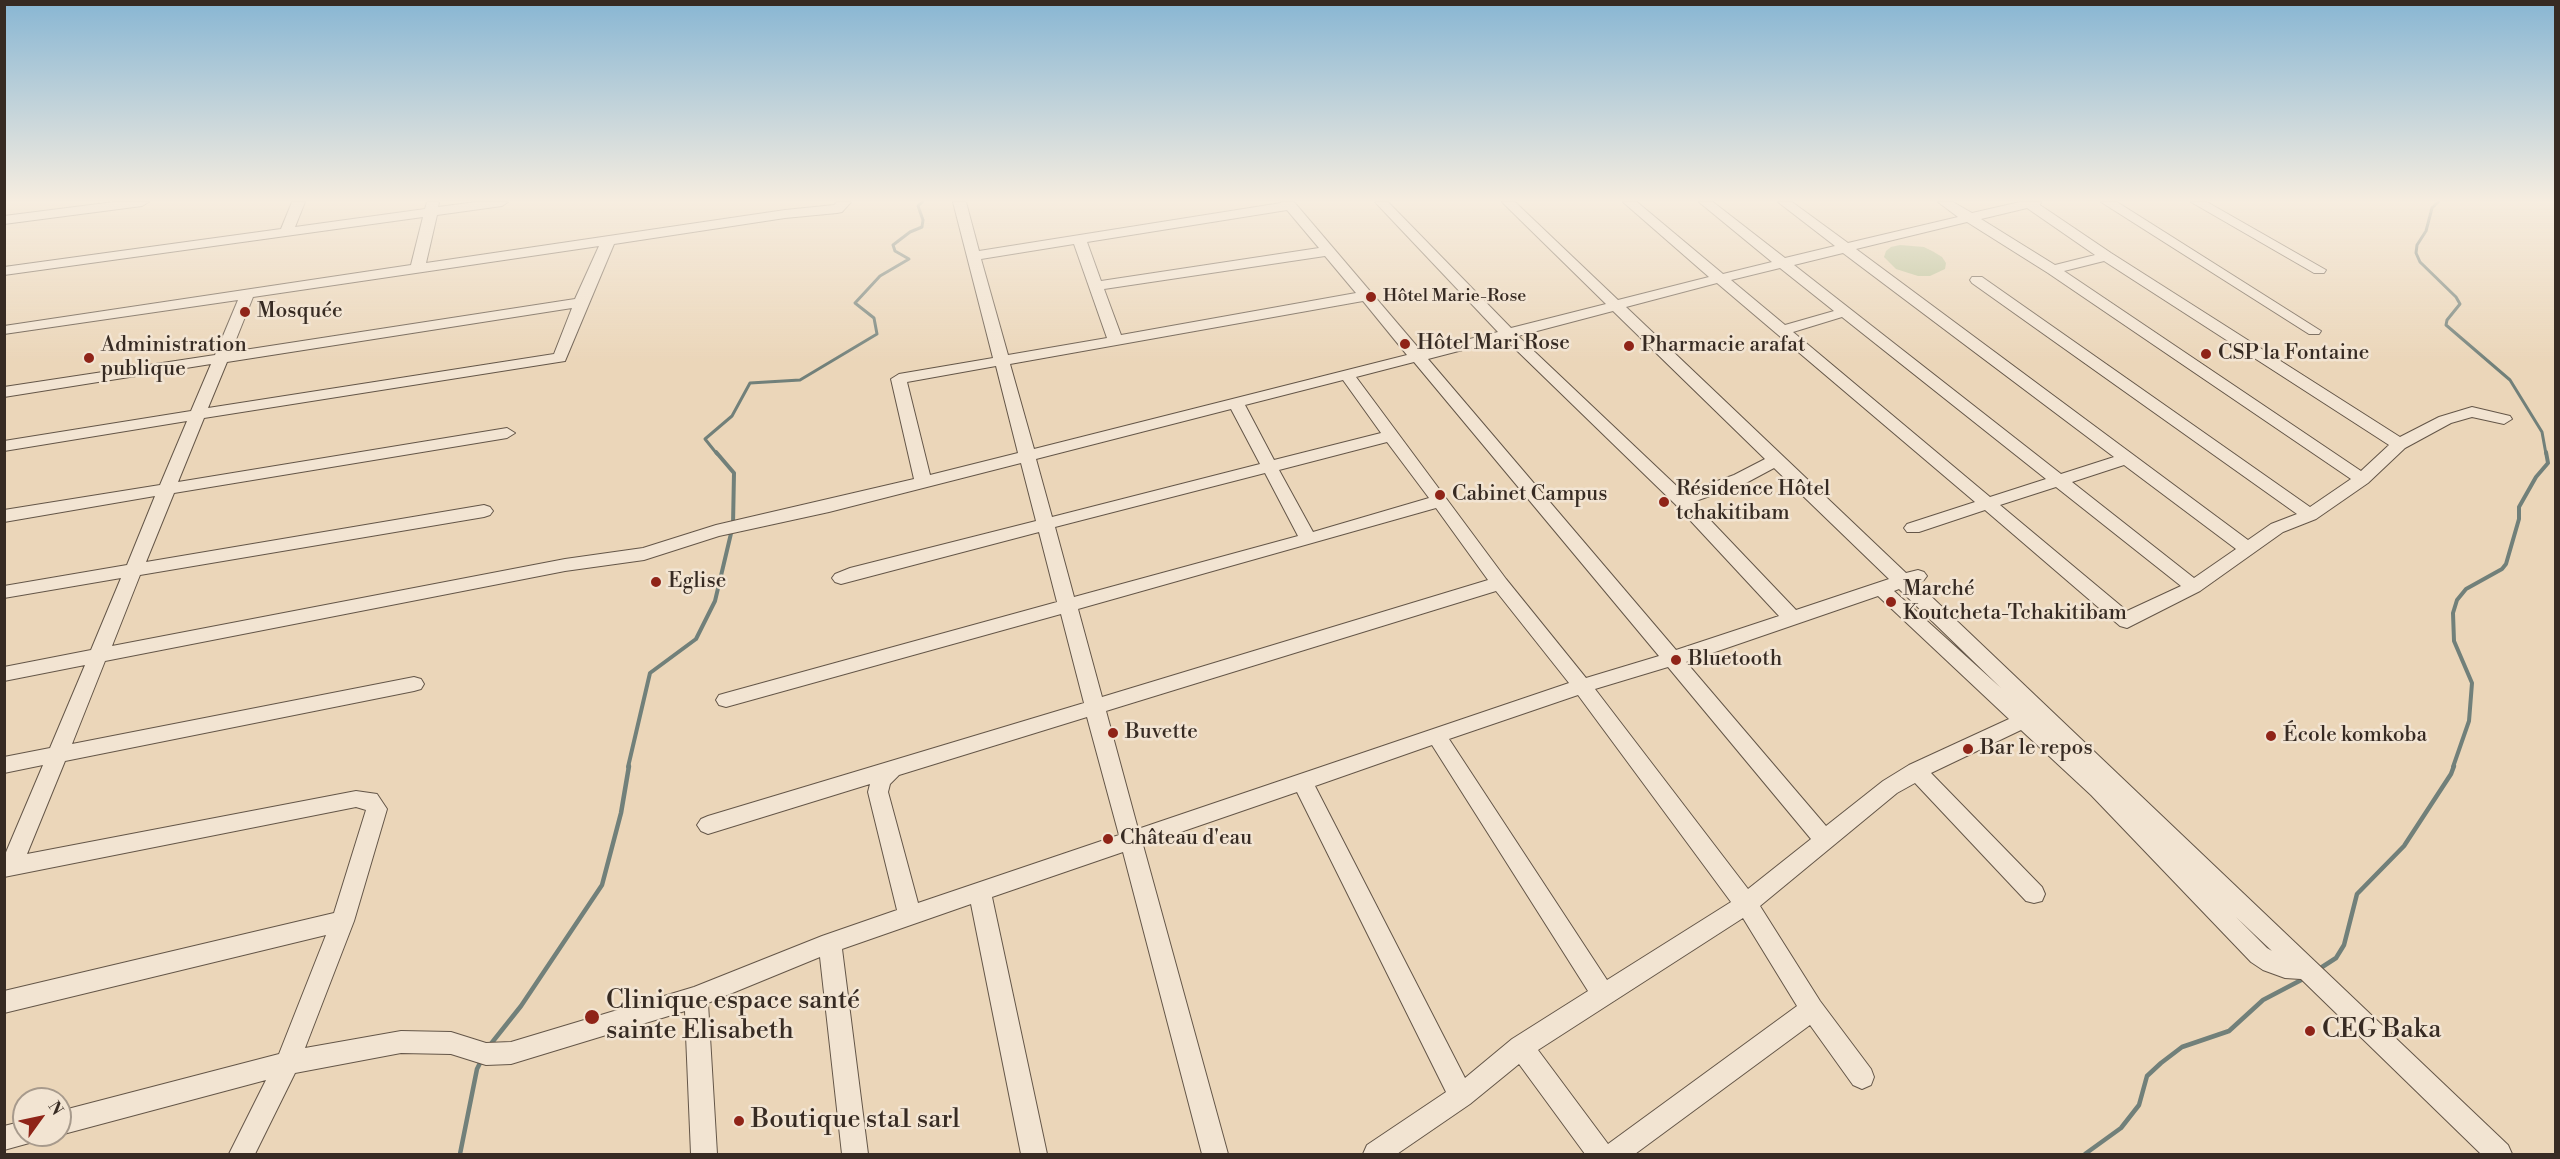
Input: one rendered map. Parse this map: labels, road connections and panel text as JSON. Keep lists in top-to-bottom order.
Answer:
{
  "places": [
    "Hôtel Marie-Rose",
    "Mosquée",
    "Hôtel Mari Rose",
    "Pharmacie arafat",
    "CSP la Fontaine",
    "Administration publique",
    "Cabinet Campus",
    "Résidence Hôtel tchakitibam",
    "Eglise",
    "Marché Koutcheta-Tchakitibam",
    "Bluetooth",
    "Buvette",
    "École komkoba",
    "Bar le repos",
    "Château d'eau",
    "Clinique espace santé sainte Elisabeth",
    "CEG Baka",
    "Boutique sta1 sarl"
  ],
  "north": "top right"
}
